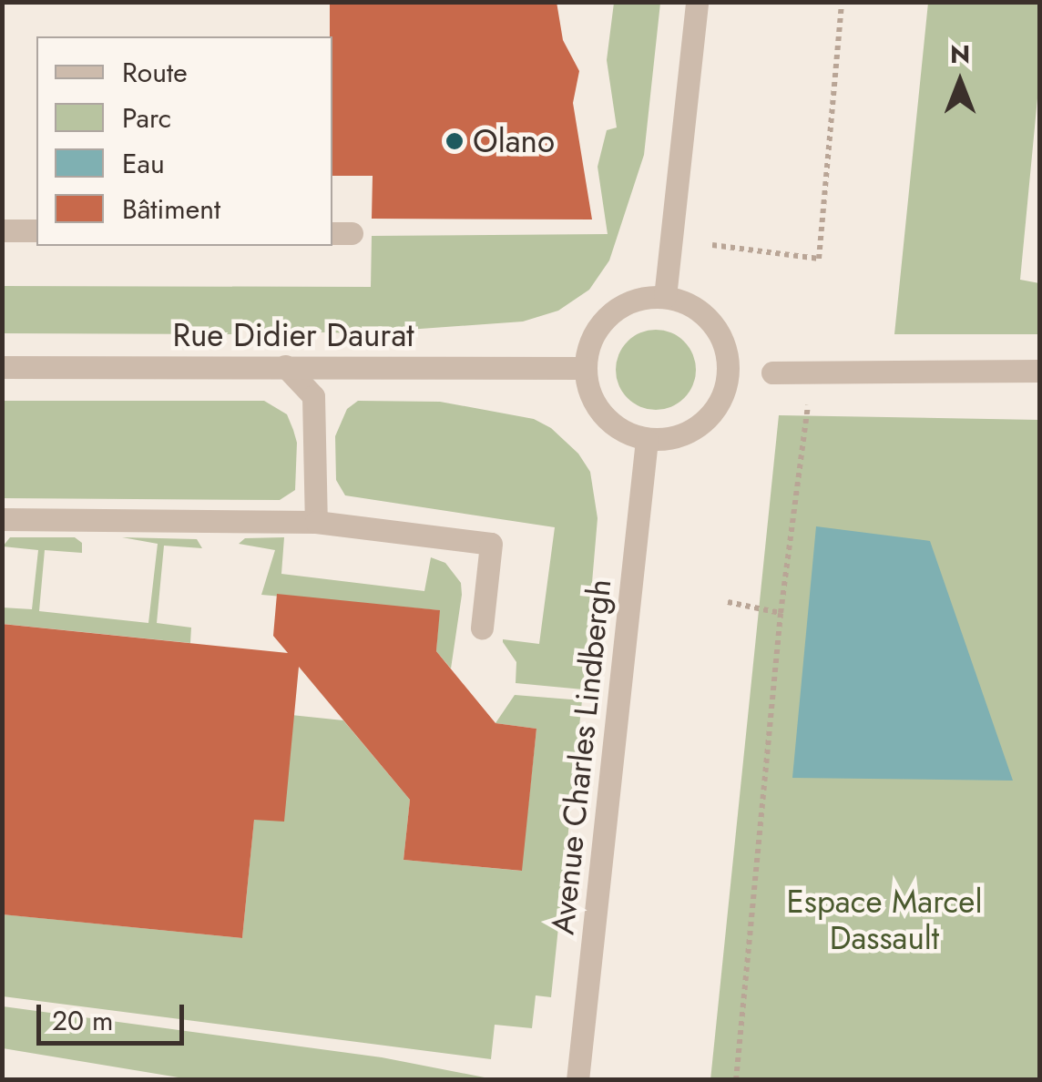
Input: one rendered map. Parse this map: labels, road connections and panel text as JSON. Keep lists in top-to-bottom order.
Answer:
{
  "streets": {
    "street": ["Rue Didier Daurat", "Avenue Charles Lindbergh"]
  },
  "crossings": [
    ["Rue Didier Daurat", "Avenue Charles Lindbergh"]
  ],
  "parks": ["Espace Marcel Dassault"],
  "places": ["Olano"],
  "legend": [
    "Route",
    "Parc",
    "Eau",
    "Bâtiment"
  ],
  "scale_bar": "20 m",
  "north": "top"
}
